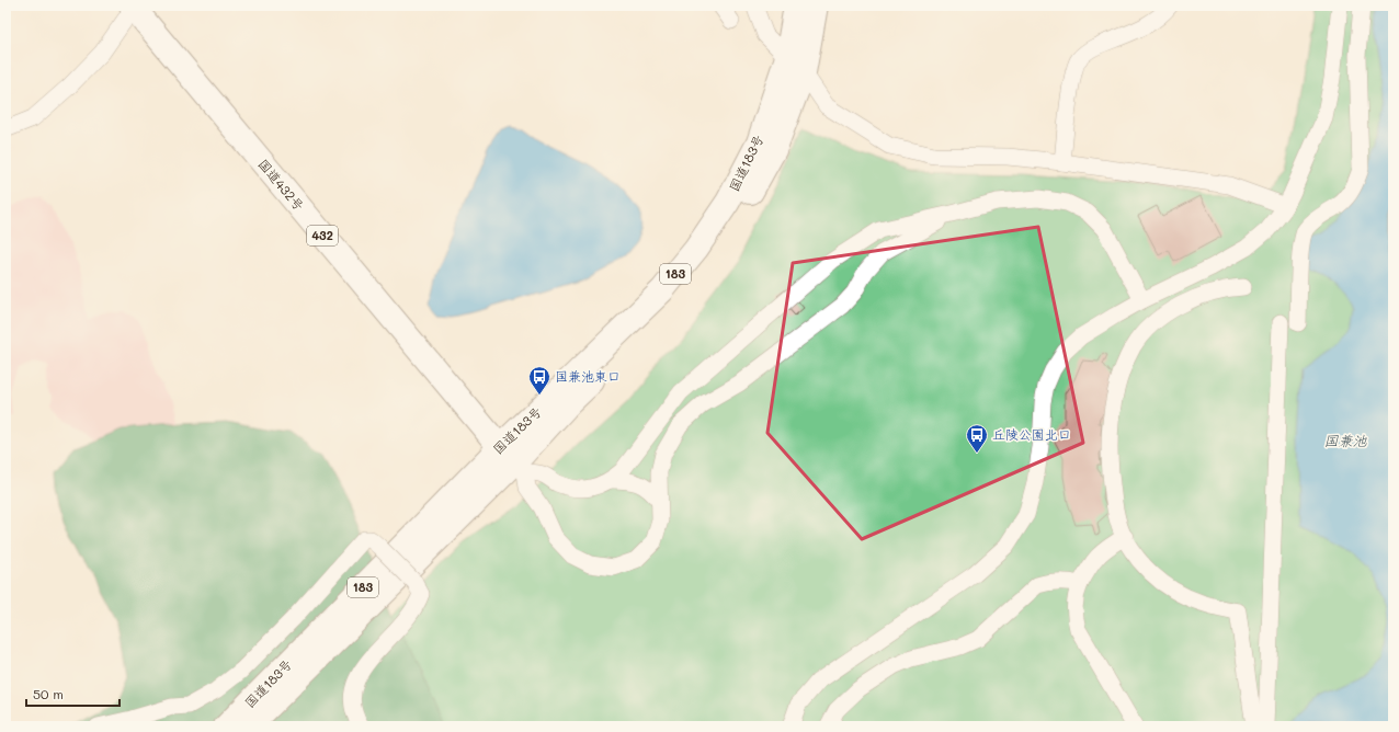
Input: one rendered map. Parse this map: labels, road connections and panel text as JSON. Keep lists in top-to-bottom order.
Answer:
{
  "streets": {
    "highway": [
      "国道183号",
      "国道432号",
      "432",
      "183"
    ]
  },
  "crossings": [
    ["国道183号", "国道432号"]
  ],
  "water": ["国兼池"],
  "places": {
    "bus stop": ["国兼池東口", "丘陵公園北口"]
  },
  "scale_bar": "50 m"
}
